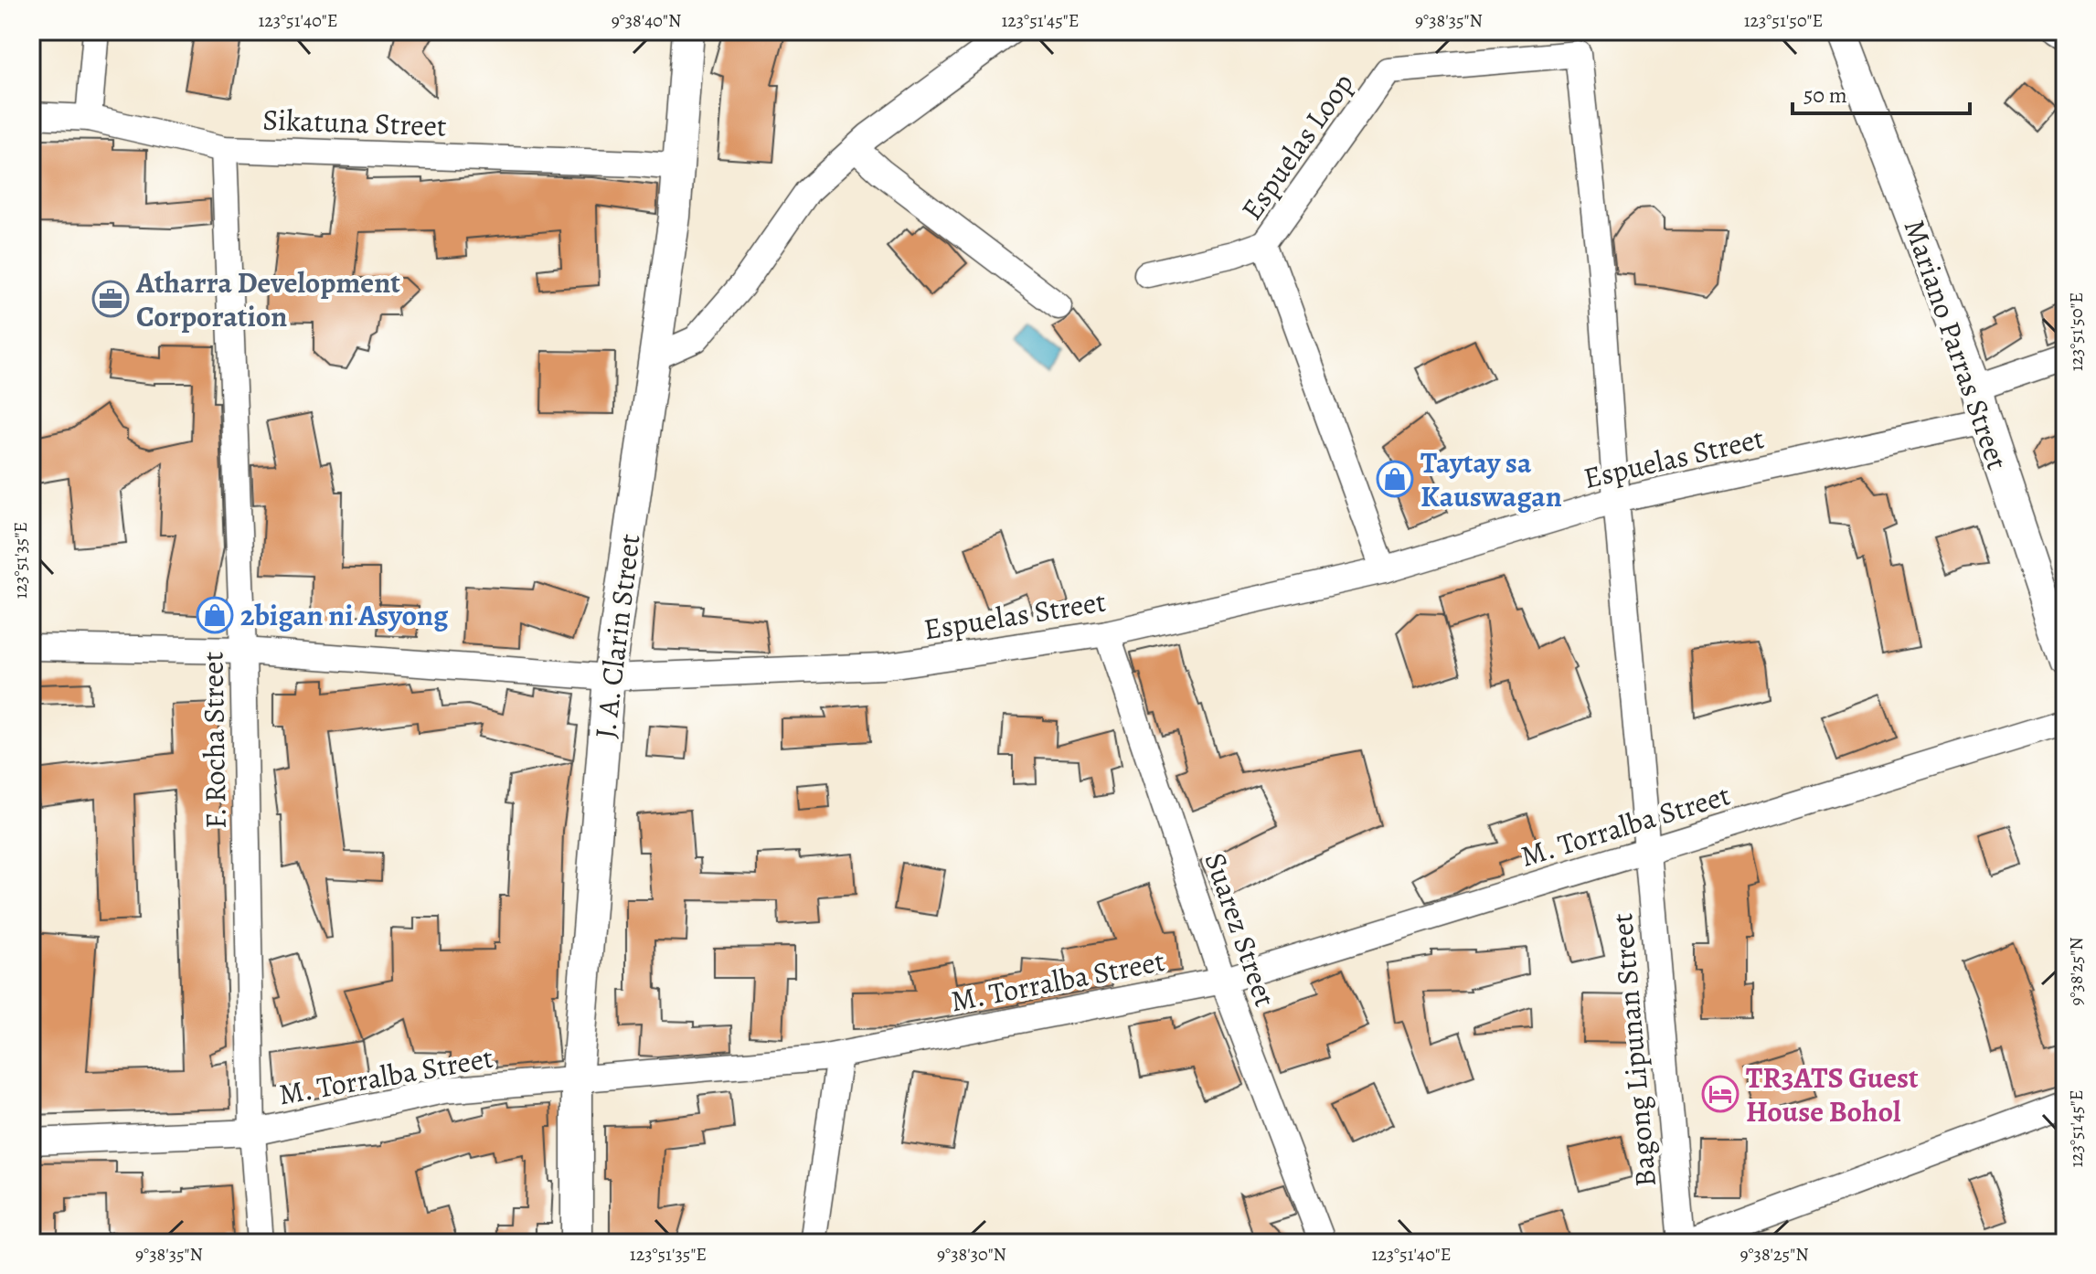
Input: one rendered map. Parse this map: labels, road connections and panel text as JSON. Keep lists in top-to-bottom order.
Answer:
{
  "streets": {
    "main road": ["Mariano Parras Street", "J. A. Clarin Street"],
    "street": [
      "Sikatuna Street",
      "Espuelas Loop",
      "Espuelas Street",
      "F. Rocha Street",
      "M. Torralba Street",
      "Suarez Street",
      "Bagong Lipunan Street"
    ]
  },
  "crossings": [
    ["Sikatuna Street", "J. A. Clarin Street"],
    ["Sikatuna Street", "F. Rocha Street"],
    ["Espuelas Loop", "Espuelas Street"],
    ["Espuelas Loop", "Bagong Lipunan Street"],
    ["Mariano Parras Street", "Espuelas Street"],
    ["Espuelas Street", "J. A. Clarin Street"],
    ["Espuelas Street", "F. Rocha Street"],
    ["Espuelas Street", "Suarez Street"],
    ["Espuelas Street", "Bagong Lipunan Street"],
    ["J. A. Clarin Street", "M. Torralba Street"],
    ["F. Rocha Street", "M. Torralba Street"],
    ["M. Torralba Street", "Suarez Street"],
    ["M. Torralba Street", "Bagong Lipunan Street"]
  ],
  "places": {
    "office": ["Atharra Development Corporation"],
    "shop": ["Taytay sa Kauswagan", "2bigan ni Asyong"],
    "hotel": ["TR3ATS Guest House Bohol"]
  },
  "scale_bar": "50 m",
  "coordinates": [
    "123°51'40\"E",
    "9°38'40\"N",
    "123°51'45\"E",
    "9°38'35\"N",
    "123°51'50\"E",
    "123°51'35\"E",
    "9°38'25\"N",
    "9°38'30\"N"
  ]
}
